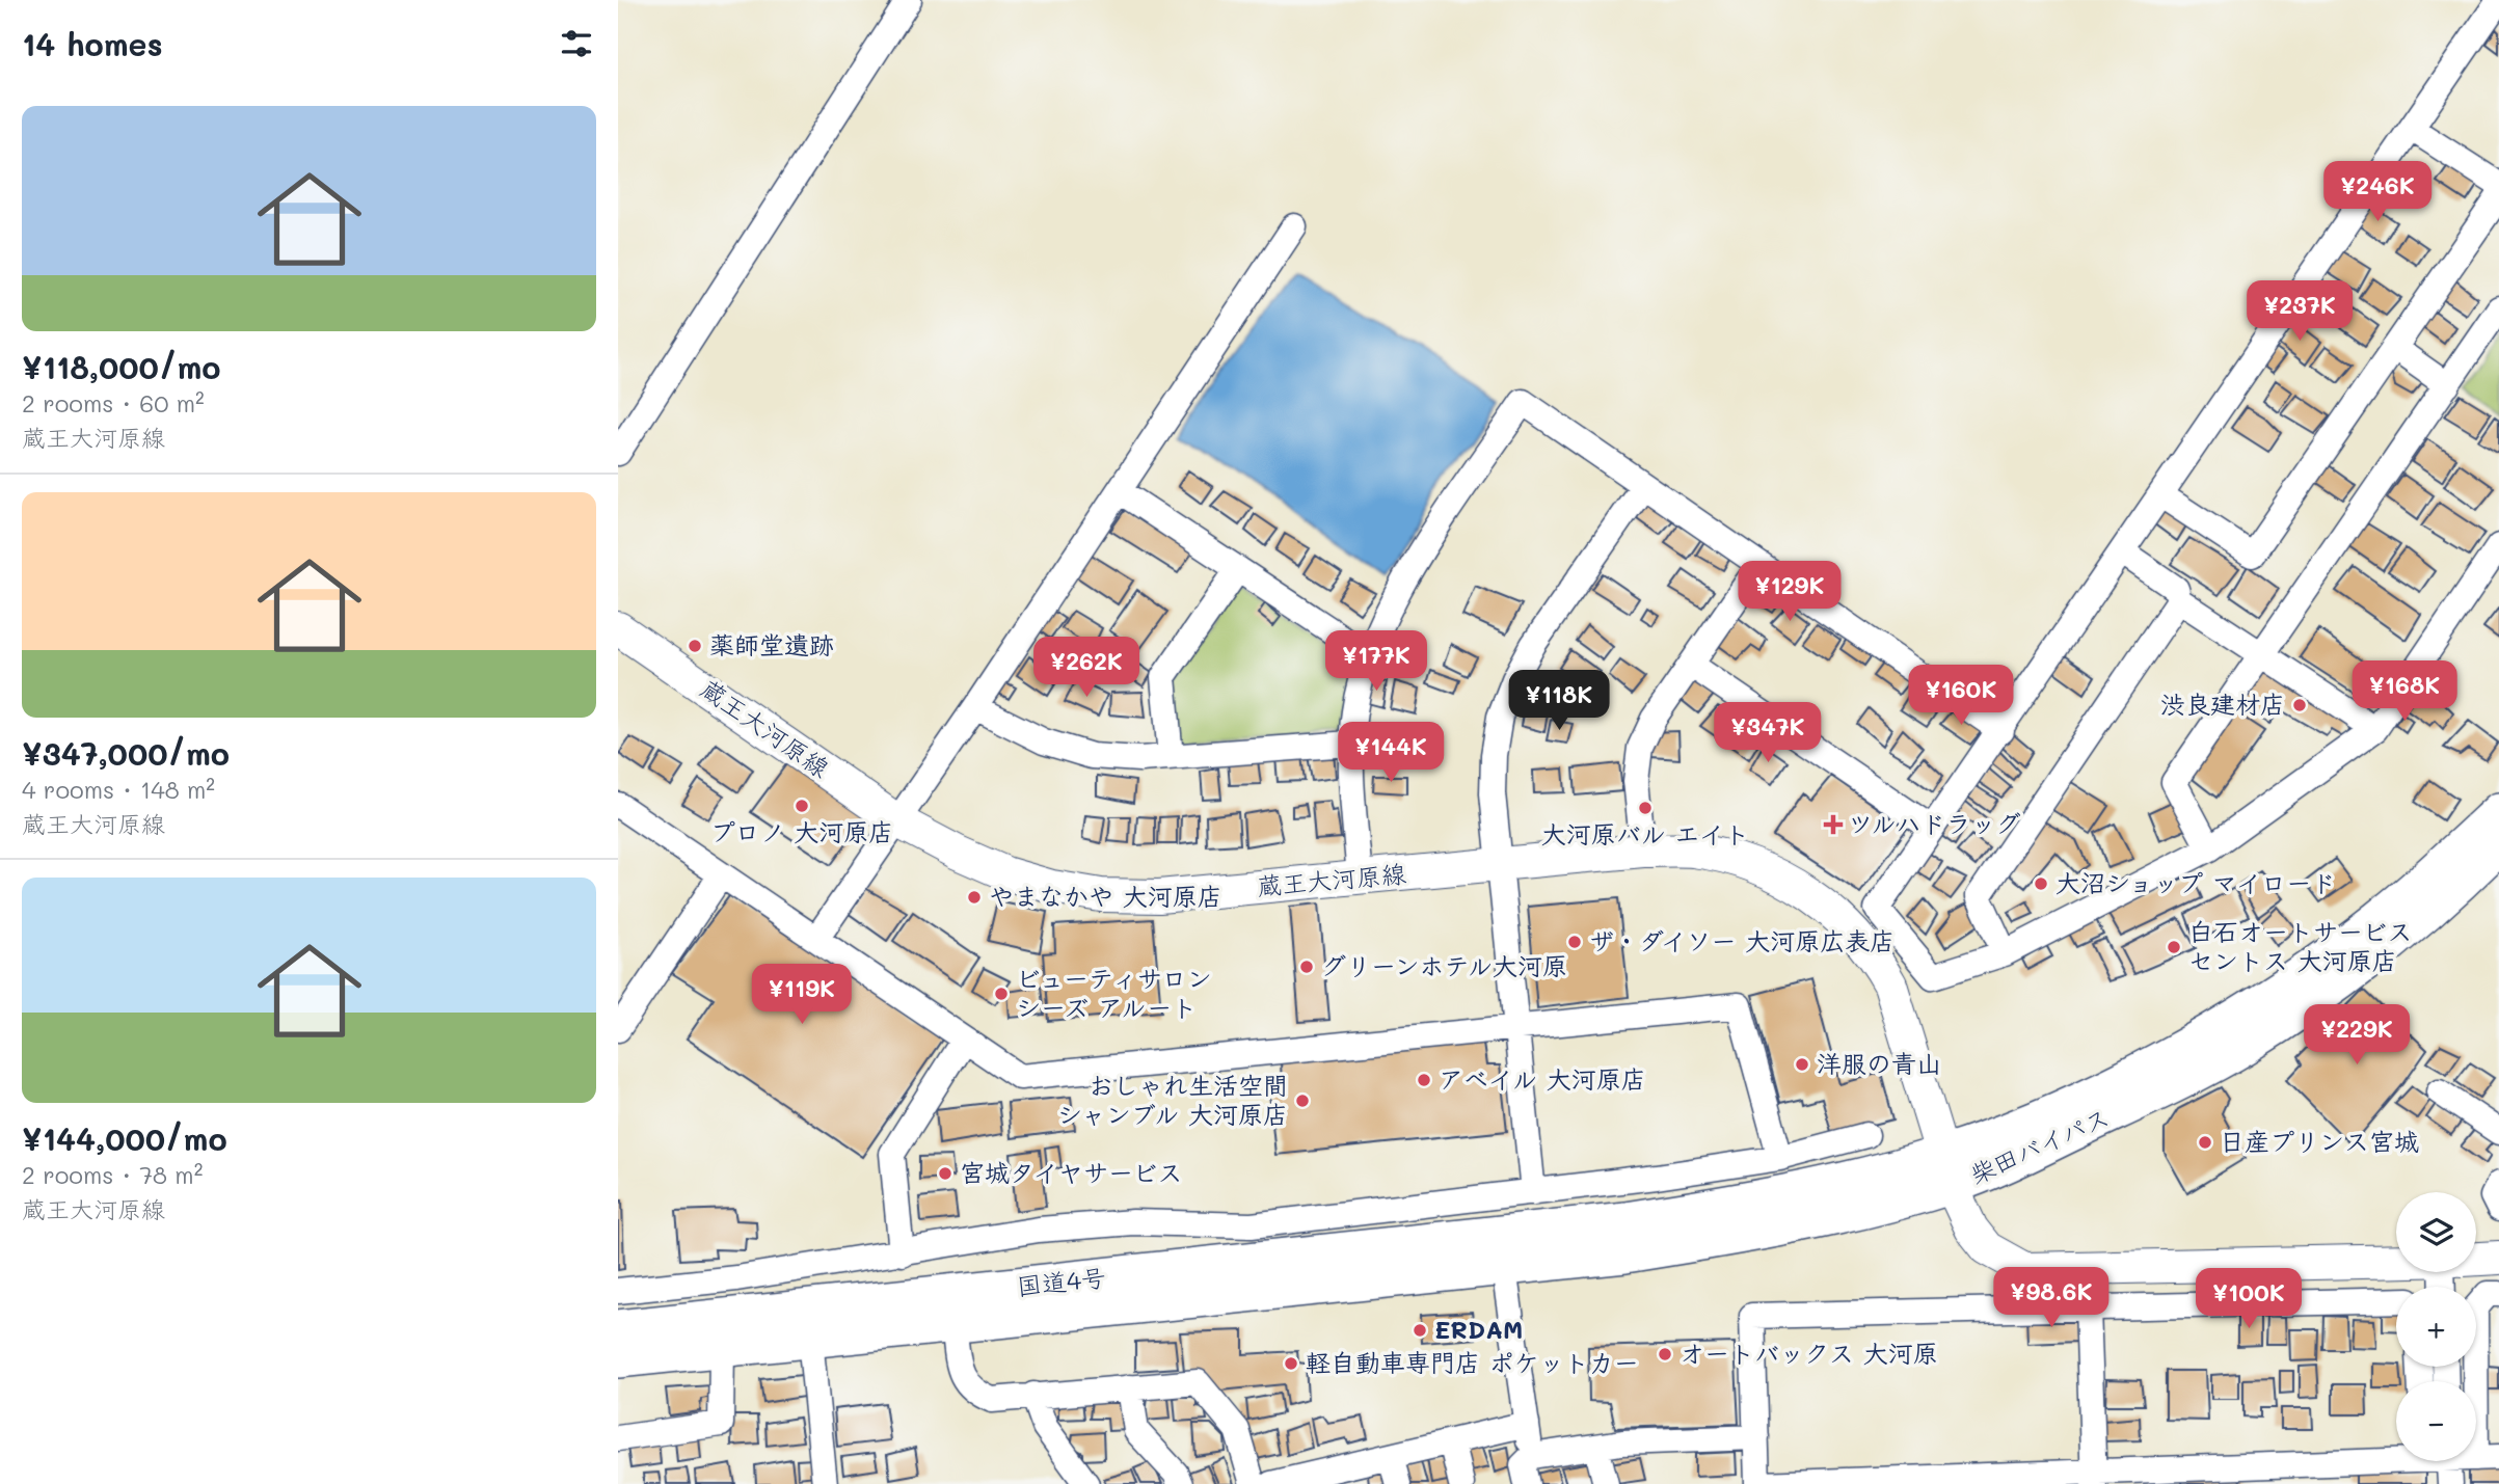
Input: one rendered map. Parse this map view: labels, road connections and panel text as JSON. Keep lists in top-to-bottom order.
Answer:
{
  "streets": {
    "highway": ["柴田バイパス", "国道4号"],
    "main road": ["蔵王大河原線"]
  },
  "crossings": [
    ["蔵王大河原線", "柴田バイパス"],
    ["柴田バイパス", "国道4号"]
  ],
  "places": {
    "other": [
      "薬師堂遺跡",
      "渋良建材店",
      "プロノ 大河原店",
      "大河原バル エイト",
      "大沼ショップ マイロード",
      "やまなかや 大河原店",
      "ザ・ダイソー 大河原広表店",
      "白石オートサービス セントス 大河原店",
      "グリーンホテル大河原",
      "ビューティサロン シーズ アルート",
      "洋服の青山",
      "アベイル 大河原店",
      "おしゃれ生活空間 シャンブル 大河原店",
      "日産プリンス宮城",
      "宮城タイヤサービス",
      "ERDAM",
      "オートバックス 大河原",
      "軽自動車専門店 ポケットカー"
    ],
    "health": ["ツルハドラッグ"]
  },
  "page": {
    "heading": "14 homes",
    "list": [
      {
        "name": "¥118,000/mo",
        "note": "2 rooms · 60 m² · 蔵王大河原線"
      },
      {
        "name": "¥347,000/mo",
        "note": "4 rooms · 148 m² · 蔵王大河原線"
      },
      {
        "name": "¥144,000/mo",
        "note": "2 rooms · 78 m² · 蔵王大河原線"
      }
    ],
    "price": [
      "¥246K",
      "¥237K",
      "¥129K",
      "¥177K",
      "¥262K",
      "¥168K",
      "¥160K",
      "¥118K",
      "¥347K",
      "¥144K",
      "¥119K",
      "¥229K",
      "¥98.6K",
      "¥100K"
    ],
    "map_buttons": ["+", "−"]
  }
}
